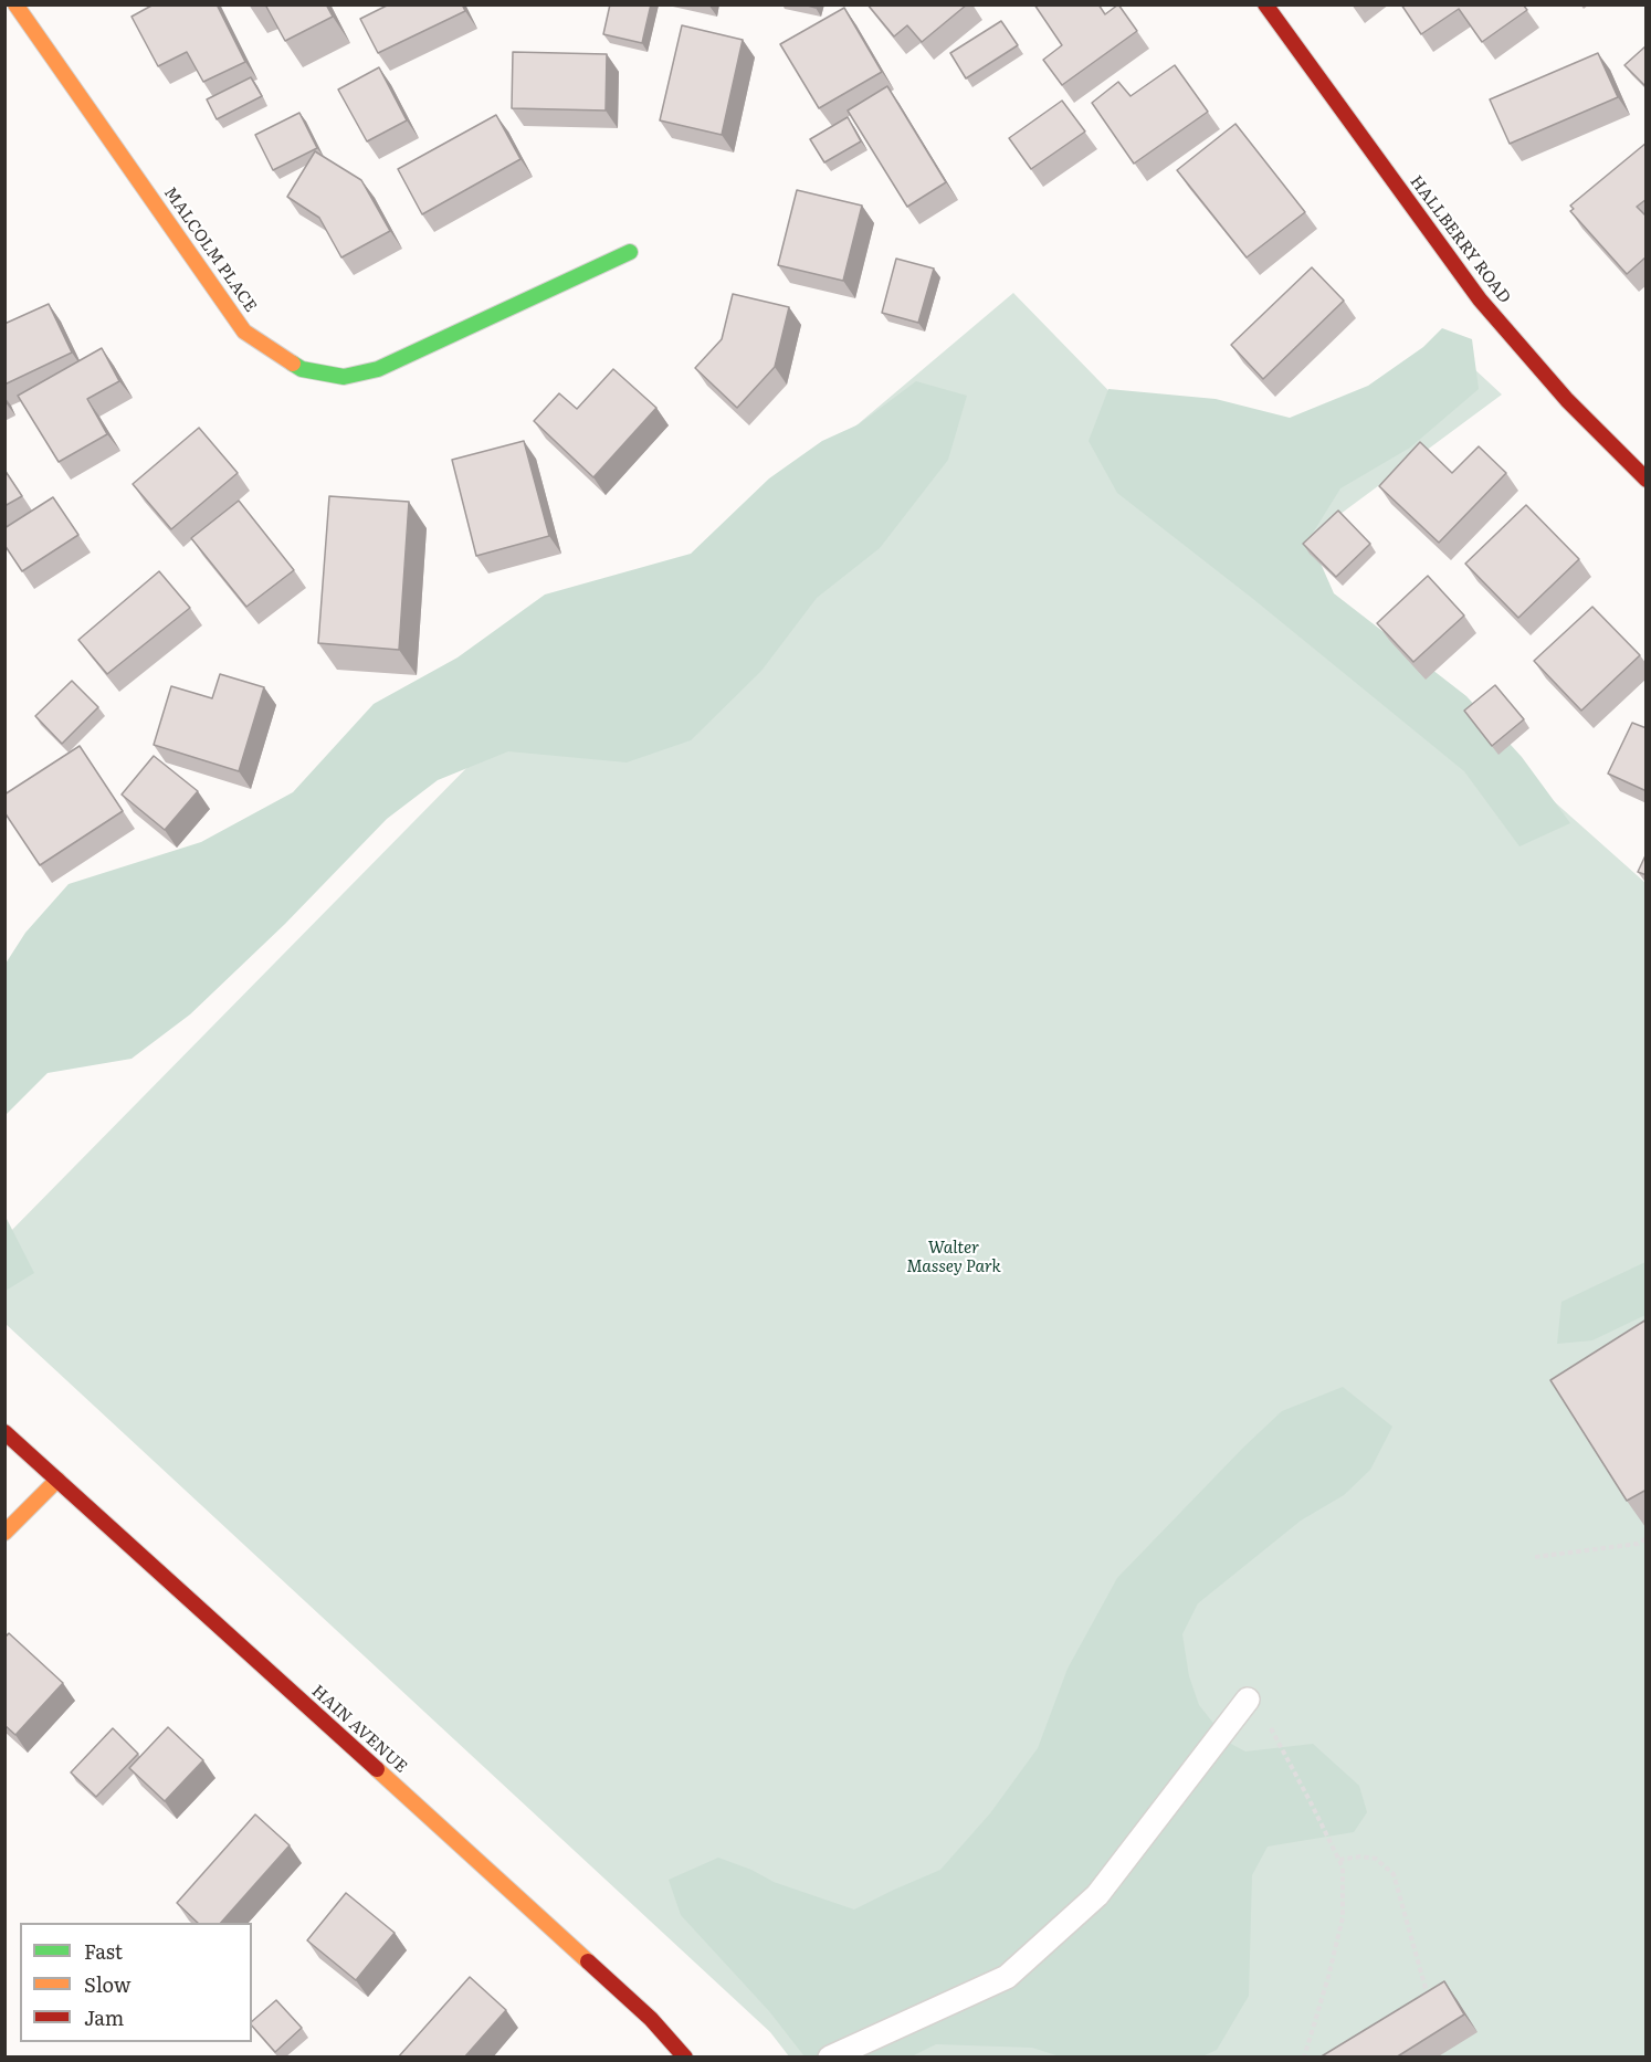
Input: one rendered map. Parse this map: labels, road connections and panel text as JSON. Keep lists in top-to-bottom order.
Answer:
{
  "streets": {
    "street": ["HALLBERRY ROAD", "MALCOLM PLACE", "HAIN AVENUE"]
  },
  "parks": ["Walter Massey Park"],
  "legend": ["Fast", "Slow", "Jam"]
}
